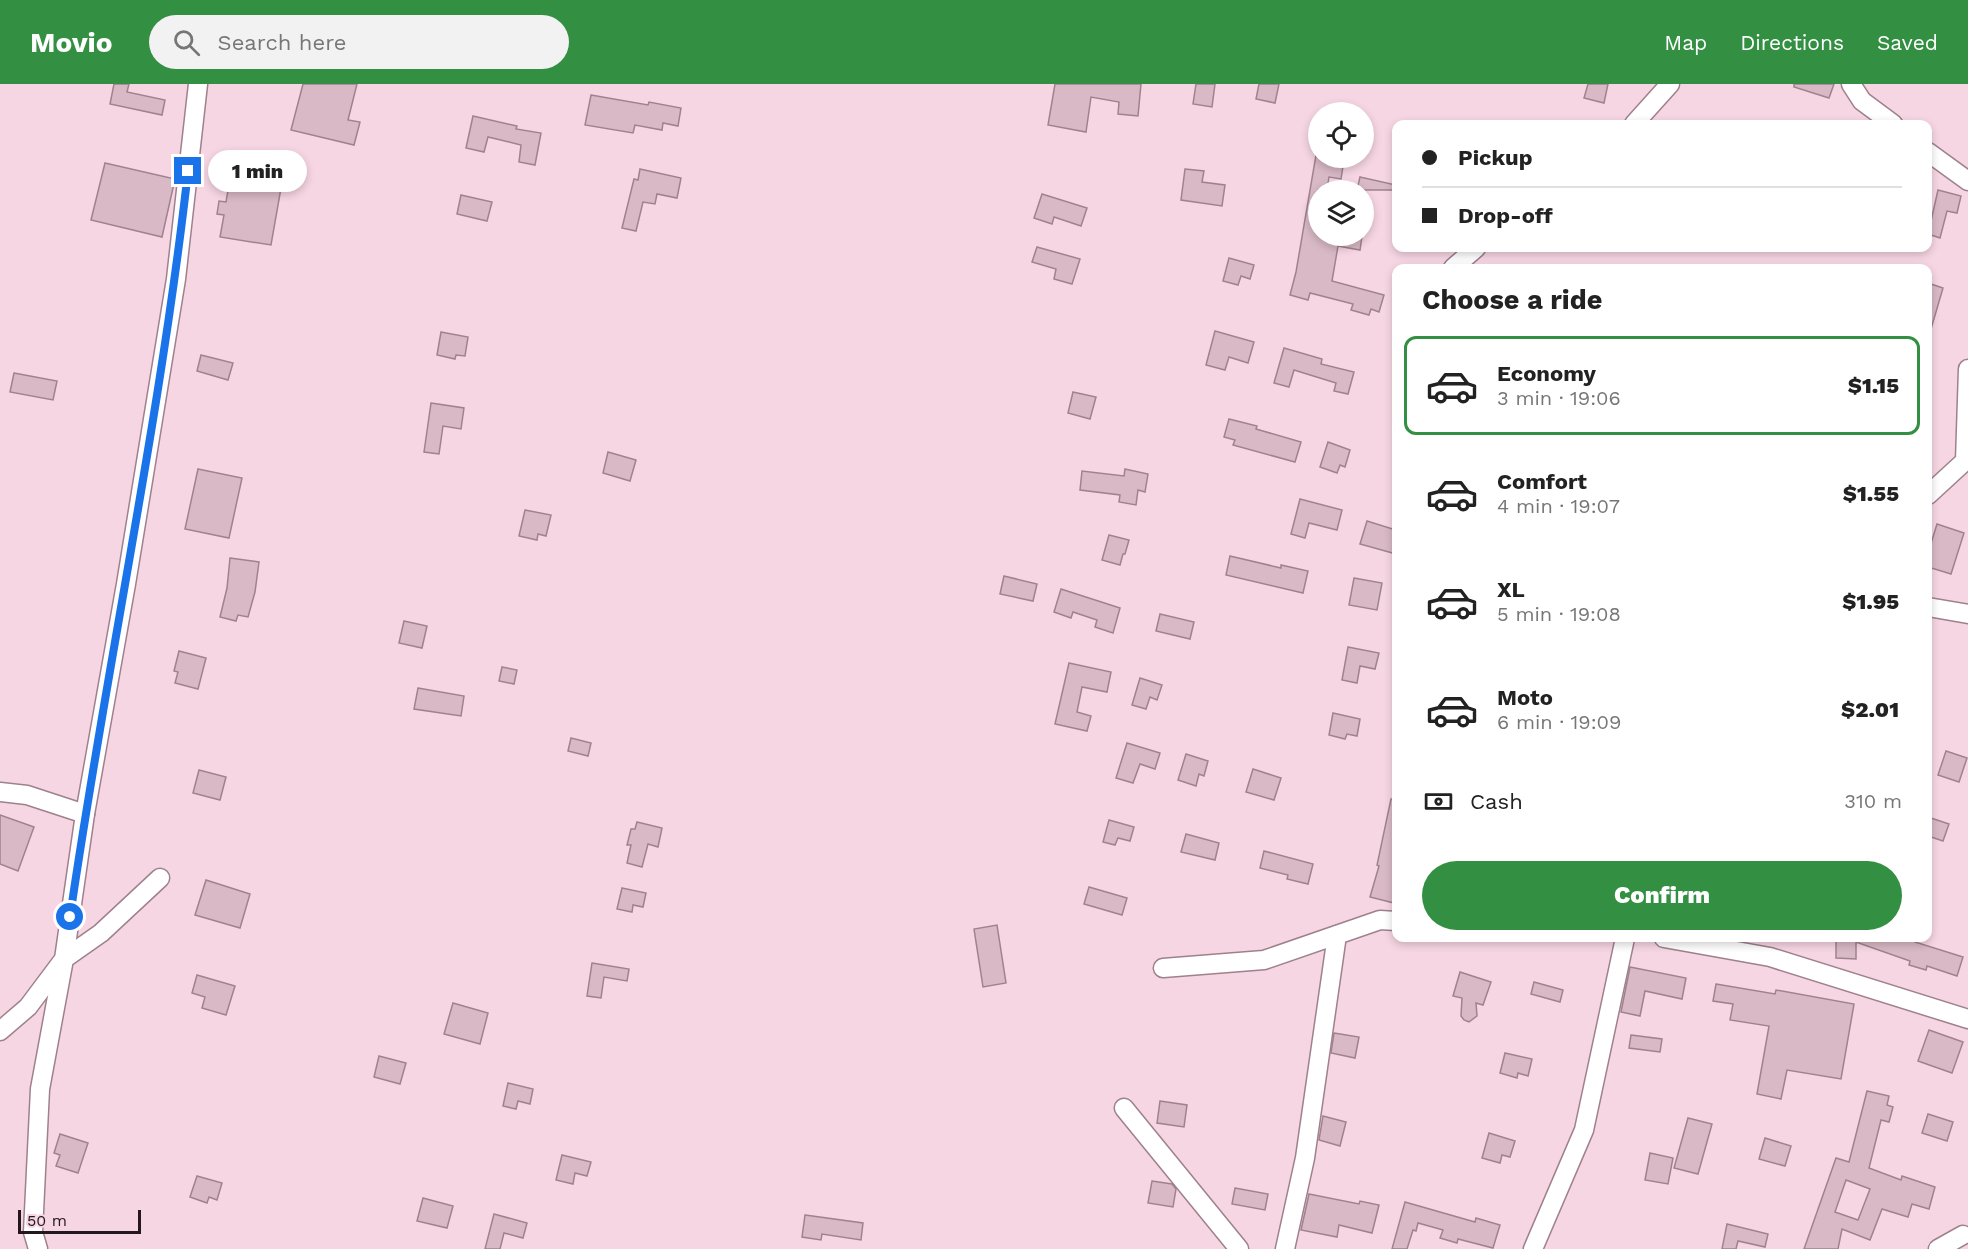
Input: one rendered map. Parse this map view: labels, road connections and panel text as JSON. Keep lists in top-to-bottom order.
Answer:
{
  "scale_bar": "50 m",
  "page": {
    "header": "Movio",
    "search": "Search here",
    "nav": ["Map", "Directions", "Saved"],
    "banner": ["Pickup", "Drop-off"],
    "bubble": "1 min",
    "heading": "Choose a ride",
    "list": [
      {
        "name": "Economy",
        "note": "3 min · 19:06",
        "value": "$1.15"
      },
      {
        "name": "Comfort",
        "note": "4 min · 19:07",
        "value": "$1.55"
      },
      {
        "name": "XL",
        "note": "5 min · 19:08",
        "value": "$1.95"
      },
      {
        "name": "Moto",
        "note": "6 min · 19:09",
        "value": "$2.01"
      }
    ],
    "pay": ["Cash", "310 m"],
    "buttons": "Confirm",
    "scale": "50 m"
  }
}
